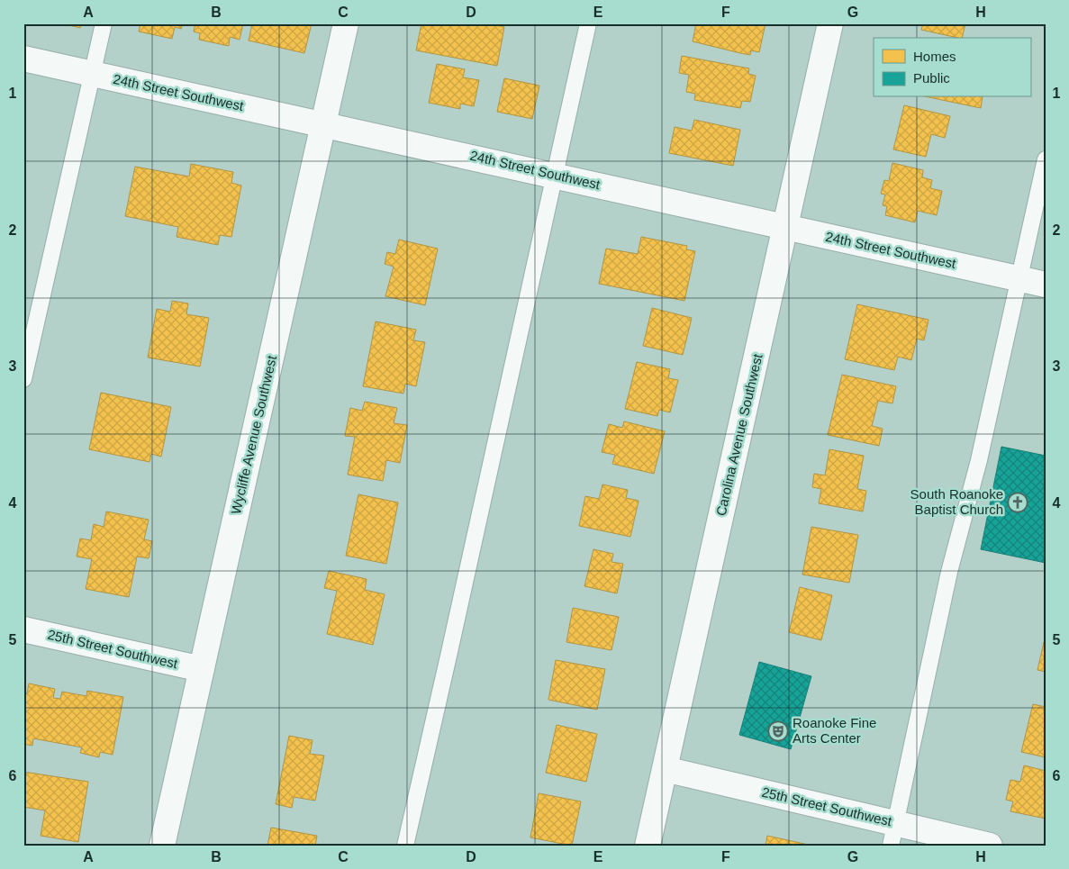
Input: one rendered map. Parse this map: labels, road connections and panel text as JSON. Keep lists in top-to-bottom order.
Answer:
{
  "streets": {
    "street": [
      "24th Street Southwest",
      "Wycliffe Avenue Southwest",
      "Carolina Avenue Southwest",
      "25th Street Southwest"
    ]
  },
  "crossings": [
    ["24th Street Southwest", "Wycliffe Avenue Southwest"],
    ["24th Street Southwest", "Carolina Avenue Southwest"],
    ["Wycliffe Avenue Southwest", "25th Street Southwest"],
    ["Carolina Avenue Southwest", "25th Street Southwest"]
  ],
  "places": {
    "church": ["South Roanoke Baptist Church"],
    "theatre": ["Roanoke Fine Arts Center"]
  },
  "legend": ["Homes", "Public"],
  "grid": {
    "columns": [
      "A",
      "B",
      "C",
      "D",
      "E",
      "F",
      "G",
      "H"
    ],
    "rows": [
      "1",
      "2",
      "3",
      "4",
      "5",
      "6"
    ]
  }
}
